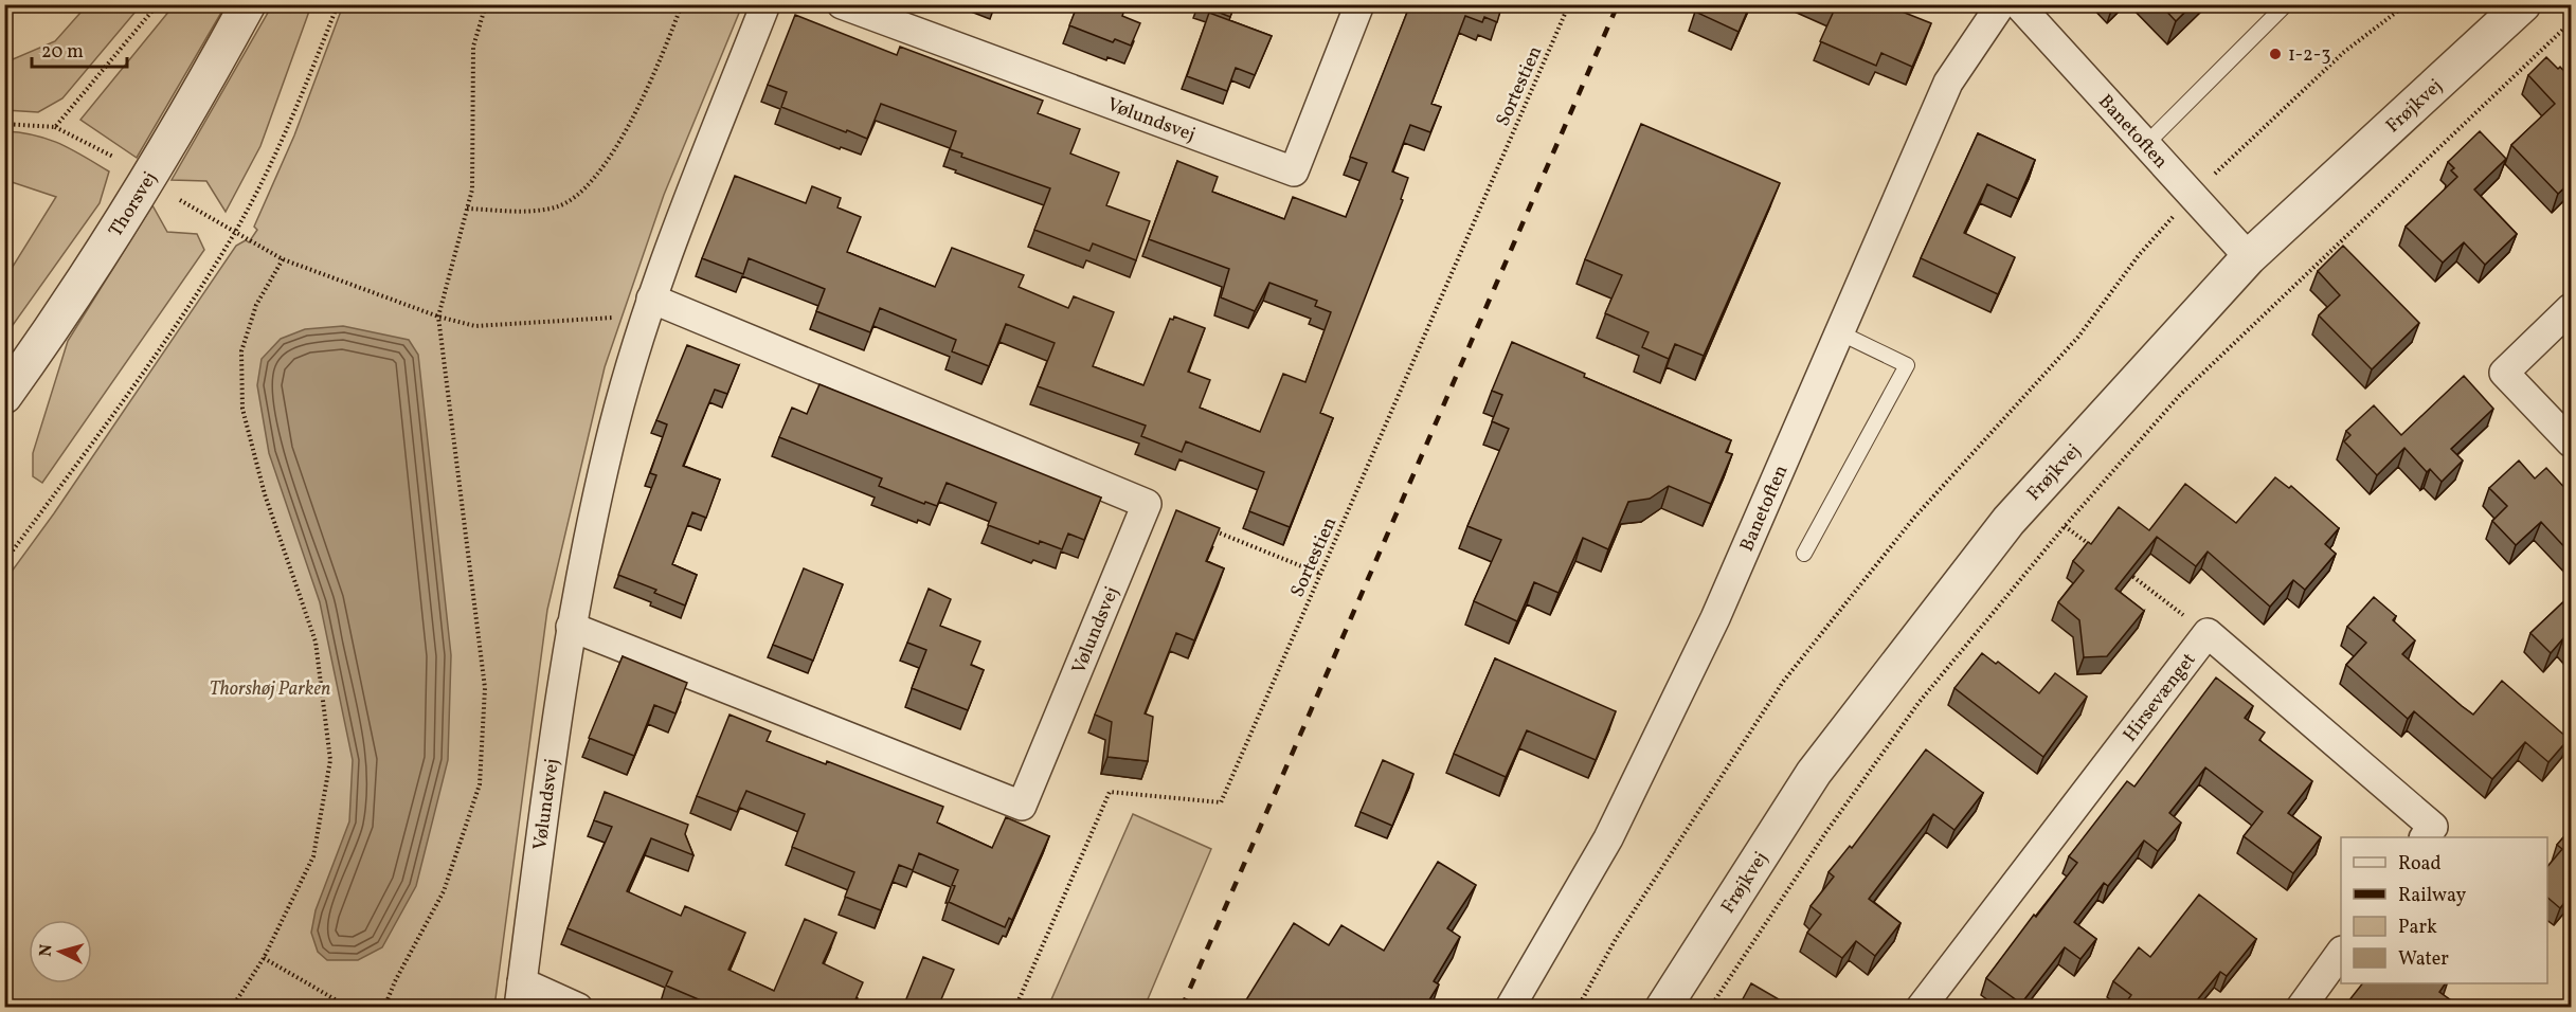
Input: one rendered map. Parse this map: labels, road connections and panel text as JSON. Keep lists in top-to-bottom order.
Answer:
{
  "streets": {
    "street": [
      "Frøjkvej",
      "Vølundsvej",
      "Banetoften",
      "Thorsvej",
      "Hirsevænget"
    ],
    "path": ["Sortestien"]
  },
  "crossings": [
    ["Frøjkvej", "Banetoften"]
  ],
  "parks": ["Thorshøj Parken"],
  "places": ["1-2-3"],
  "legend": [
    "Road",
    "Railway",
    "Park",
    "Water"
  ],
  "scale_bar": "20 m",
  "north": "left"
}
